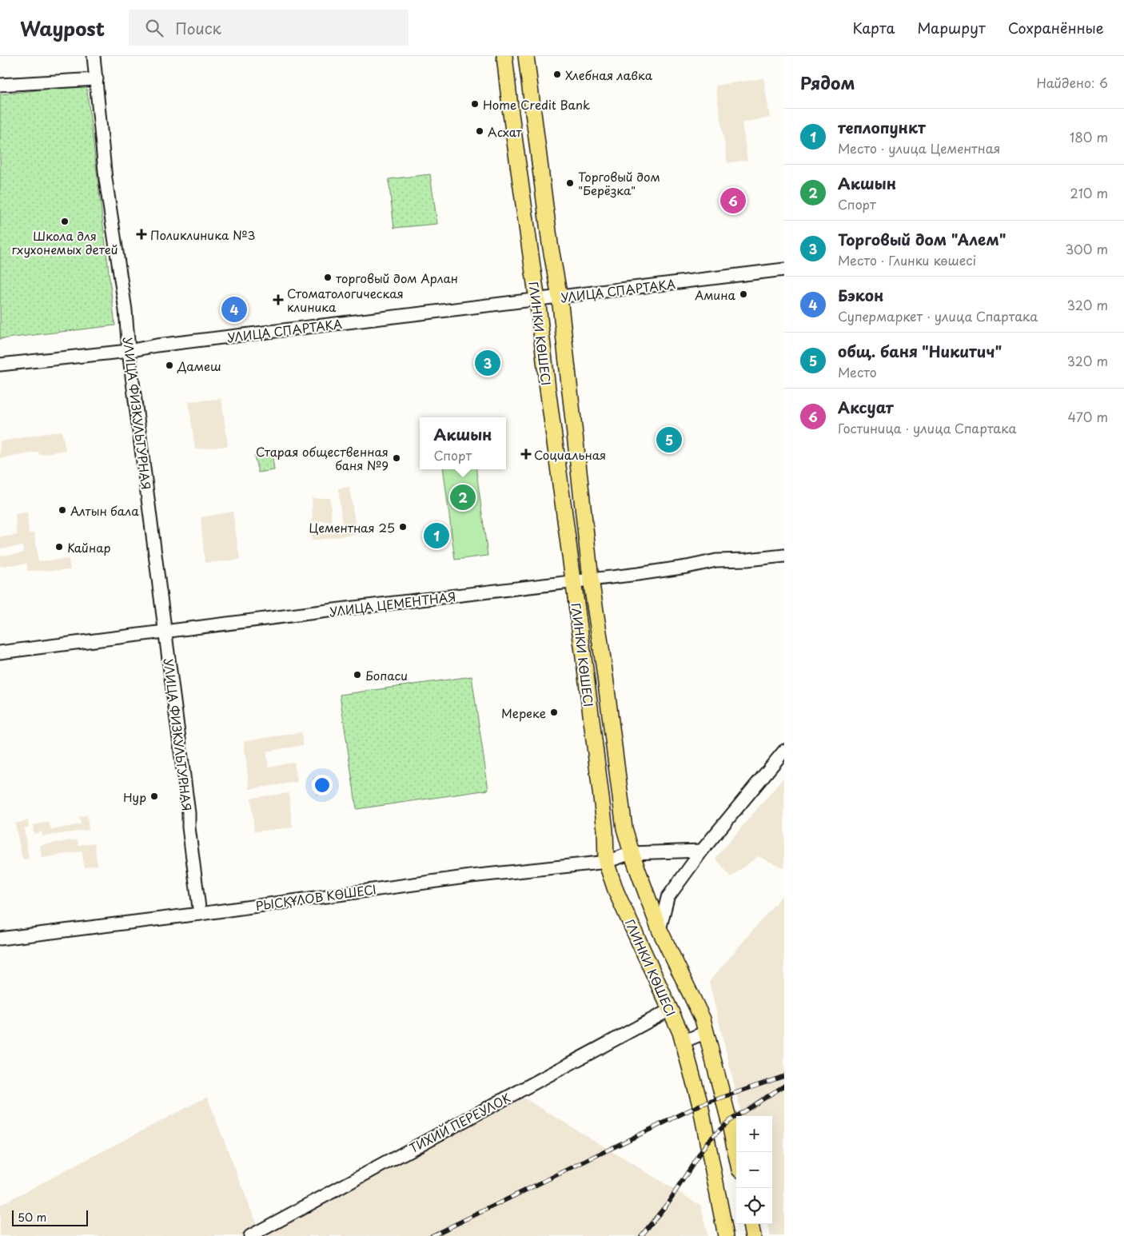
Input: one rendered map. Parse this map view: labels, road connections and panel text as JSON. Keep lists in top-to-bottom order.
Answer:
{
  "streets": {
    "main road": ["ГЛИНКИ КӨШЕСІ"],
    "street": [
      "УЛИЦА СПАРТАКА",
      "УЛИЦА ФИЗКУЛЬТУРНАЯ",
      "УЛИЦА ЦЕМЕНТНАЯ",
      "РЫСҚҰЛОВ КӨШЕСІ",
      "ТИХИЙ ПЕРЕУЛОК"
    ]
  },
  "crossings": [
    ["УЛИЦА СПАРТАКА", "ГЛИНКИ КӨШЕСІ"],
    ["УЛИЦА СПАРТАКА", "УЛИЦА ФИЗКУЛЬТУРНАЯ"],
    ["ГЛИНКИ КӨШЕСІ", "УЛИЦА ЦЕМЕНТНАЯ"],
    ["ГЛИНКИ КӨШЕСІ", "РЫСҚҰЛОВ КӨШЕСІ"],
    ["ГЛИНКИ КӨШЕСІ", "ТИХИЙ ПЕРЕУЛОК"],
    ["УЛИЦА ФИЗКУЛЬТУРНАЯ", "УЛИЦА ЦЕМЕНТНАЯ"],
    ["УЛИЦА ФИЗКУЛЬТУРНАЯ", "РЫСҚҰЛОВ КӨШЕСІ"]
  ],
  "places": {
    "other": [
      "Хлебная лавка",
      "Home Credit Bank",
      "Асхат",
      "Торговый дом \"Берёзка\"",
      "Школа для гхухонемых детей",
      "торговый дом Арлан",
      "Амина",
      "Дамеш",
      "Старая общественная баня №9",
      "Алтын бала",
      "Цементная 25",
      "Кайнар",
      "Бопаси",
      "Мереке",
      "Нур"
    ],
    "health": ["Поликлиника №3", "Стоматологическая клиника", "Социальная"]
  },
  "scale_bar": "50 m",
  "page": {
    "header": "Waypost",
    "search": "Поиск",
    "nav": ["Карта", "Маршрут", "Сохранённые"],
    "heading": ["Рядом", "Найдено: 6"],
    "list": [
      {
        "mark": "1",
        "name": "теплопункт",
        "note": "Место · улица Цементная",
        "value": "180 m"
      },
      {
        "mark": "2",
        "name": "Акшын",
        "note": "Спорт",
        "value": "210 m"
      },
      {
        "mark": "3",
        "name": "Торговый дом \"Алем\"",
        "note": "Место · Глинки көшесі",
        "value": "300 m"
      },
      {
        "mark": "4",
        "name": "Бэкон",
        "note": "Супермаркет · улица Спартака",
        "value": "320 m"
      },
      {
        "mark": "5",
        "name": "общ. баня \"Никитич\"",
        "note": "Место",
        "value": "320 m"
      },
      {
        "mark": "6",
        "name": "Аксуат",
        "note": "Гостиница · улица Спартака",
        "value": "470 m"
      }
    ],
    "pins": [
      "6",
      "4",
      "3",
      "5",
      "2",
      "1"
    ],
    "popup": ["Акшын", "Спорт"],
    "map_buttons": ["+", "−"],
    "scale": "50 m"
  }
}
